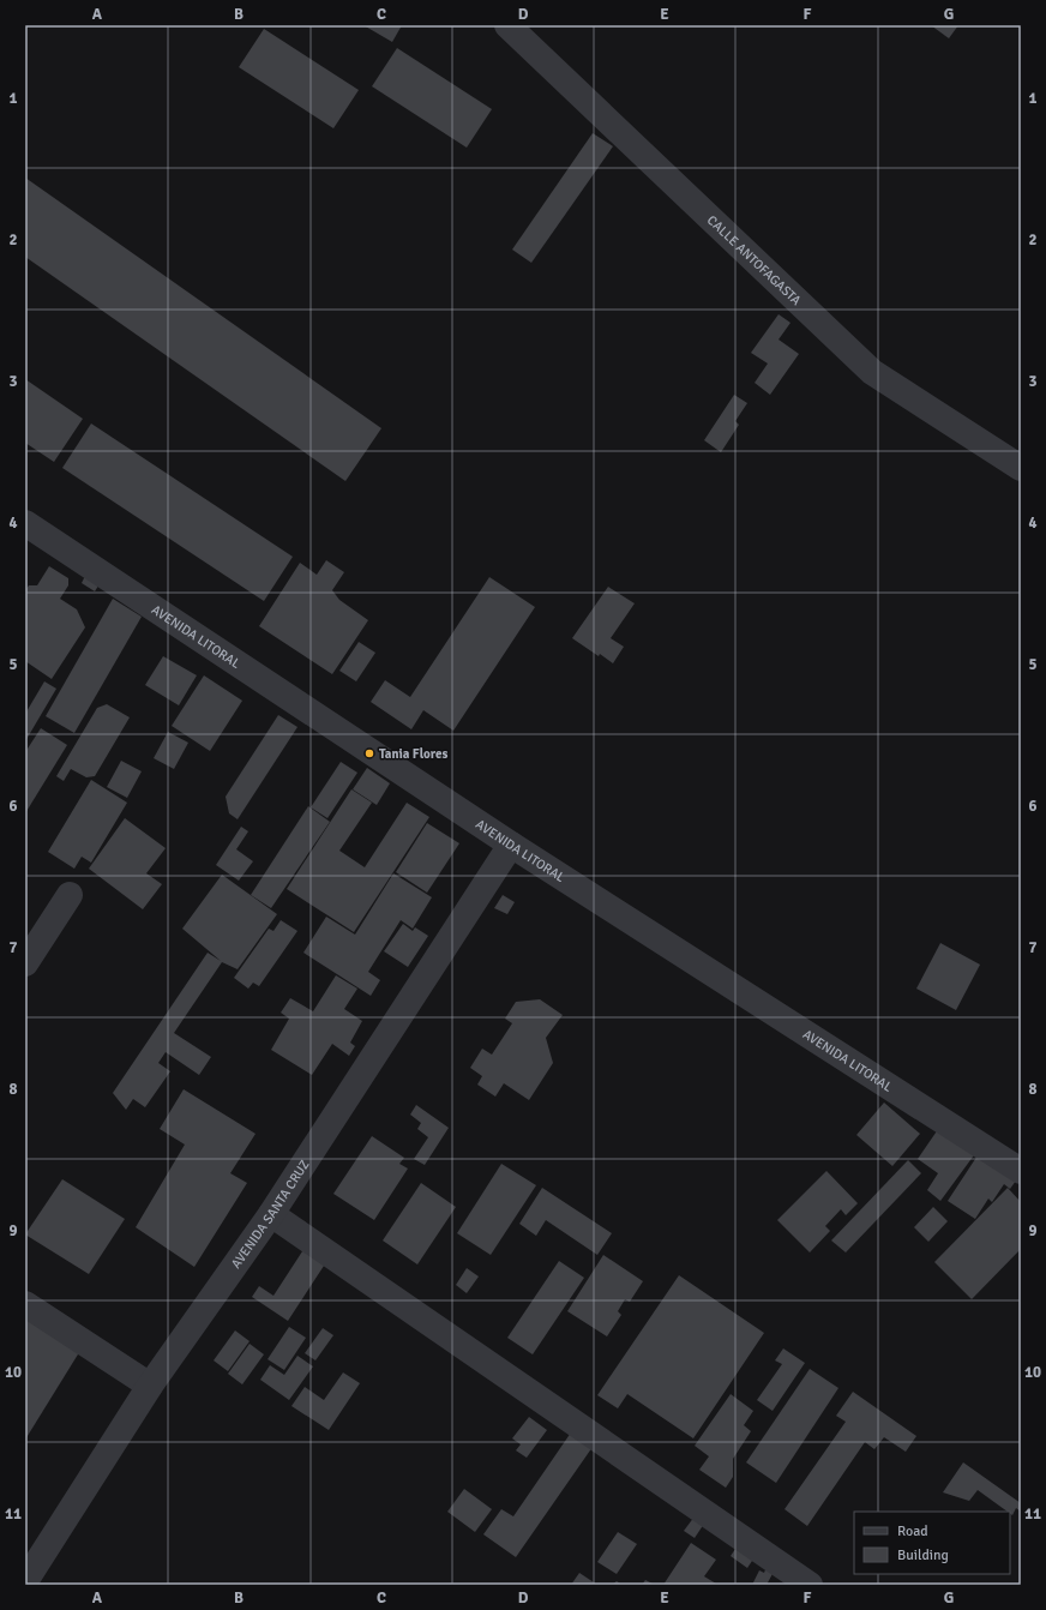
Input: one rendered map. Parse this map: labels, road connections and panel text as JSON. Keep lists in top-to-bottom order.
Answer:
{
  "streets": {
    "street": ["CALLE ANTOFAGASTA", "AVENIDA LITORAL", "AVENIDA SANTA CRUZ"]
  },
  "crossings": [
    ["AVENIDA LITORAL", "AVENIDA SANTA CRUZ"]
  ],
  "places": ["Tania Flores"],
  "legend": ["Road", "Building"],
  "grid": {
    "columns": [
      "A",
      "B",
      "C",
      "D",
      "E",
      "F",
      "G"
    ],
    "rows": [
      "1",
      "2",
      "3",
      "4",
      "5",
      "6",
      "7",
      "8",
      "9",
      "10",
      "11"
    ]
  }
}
